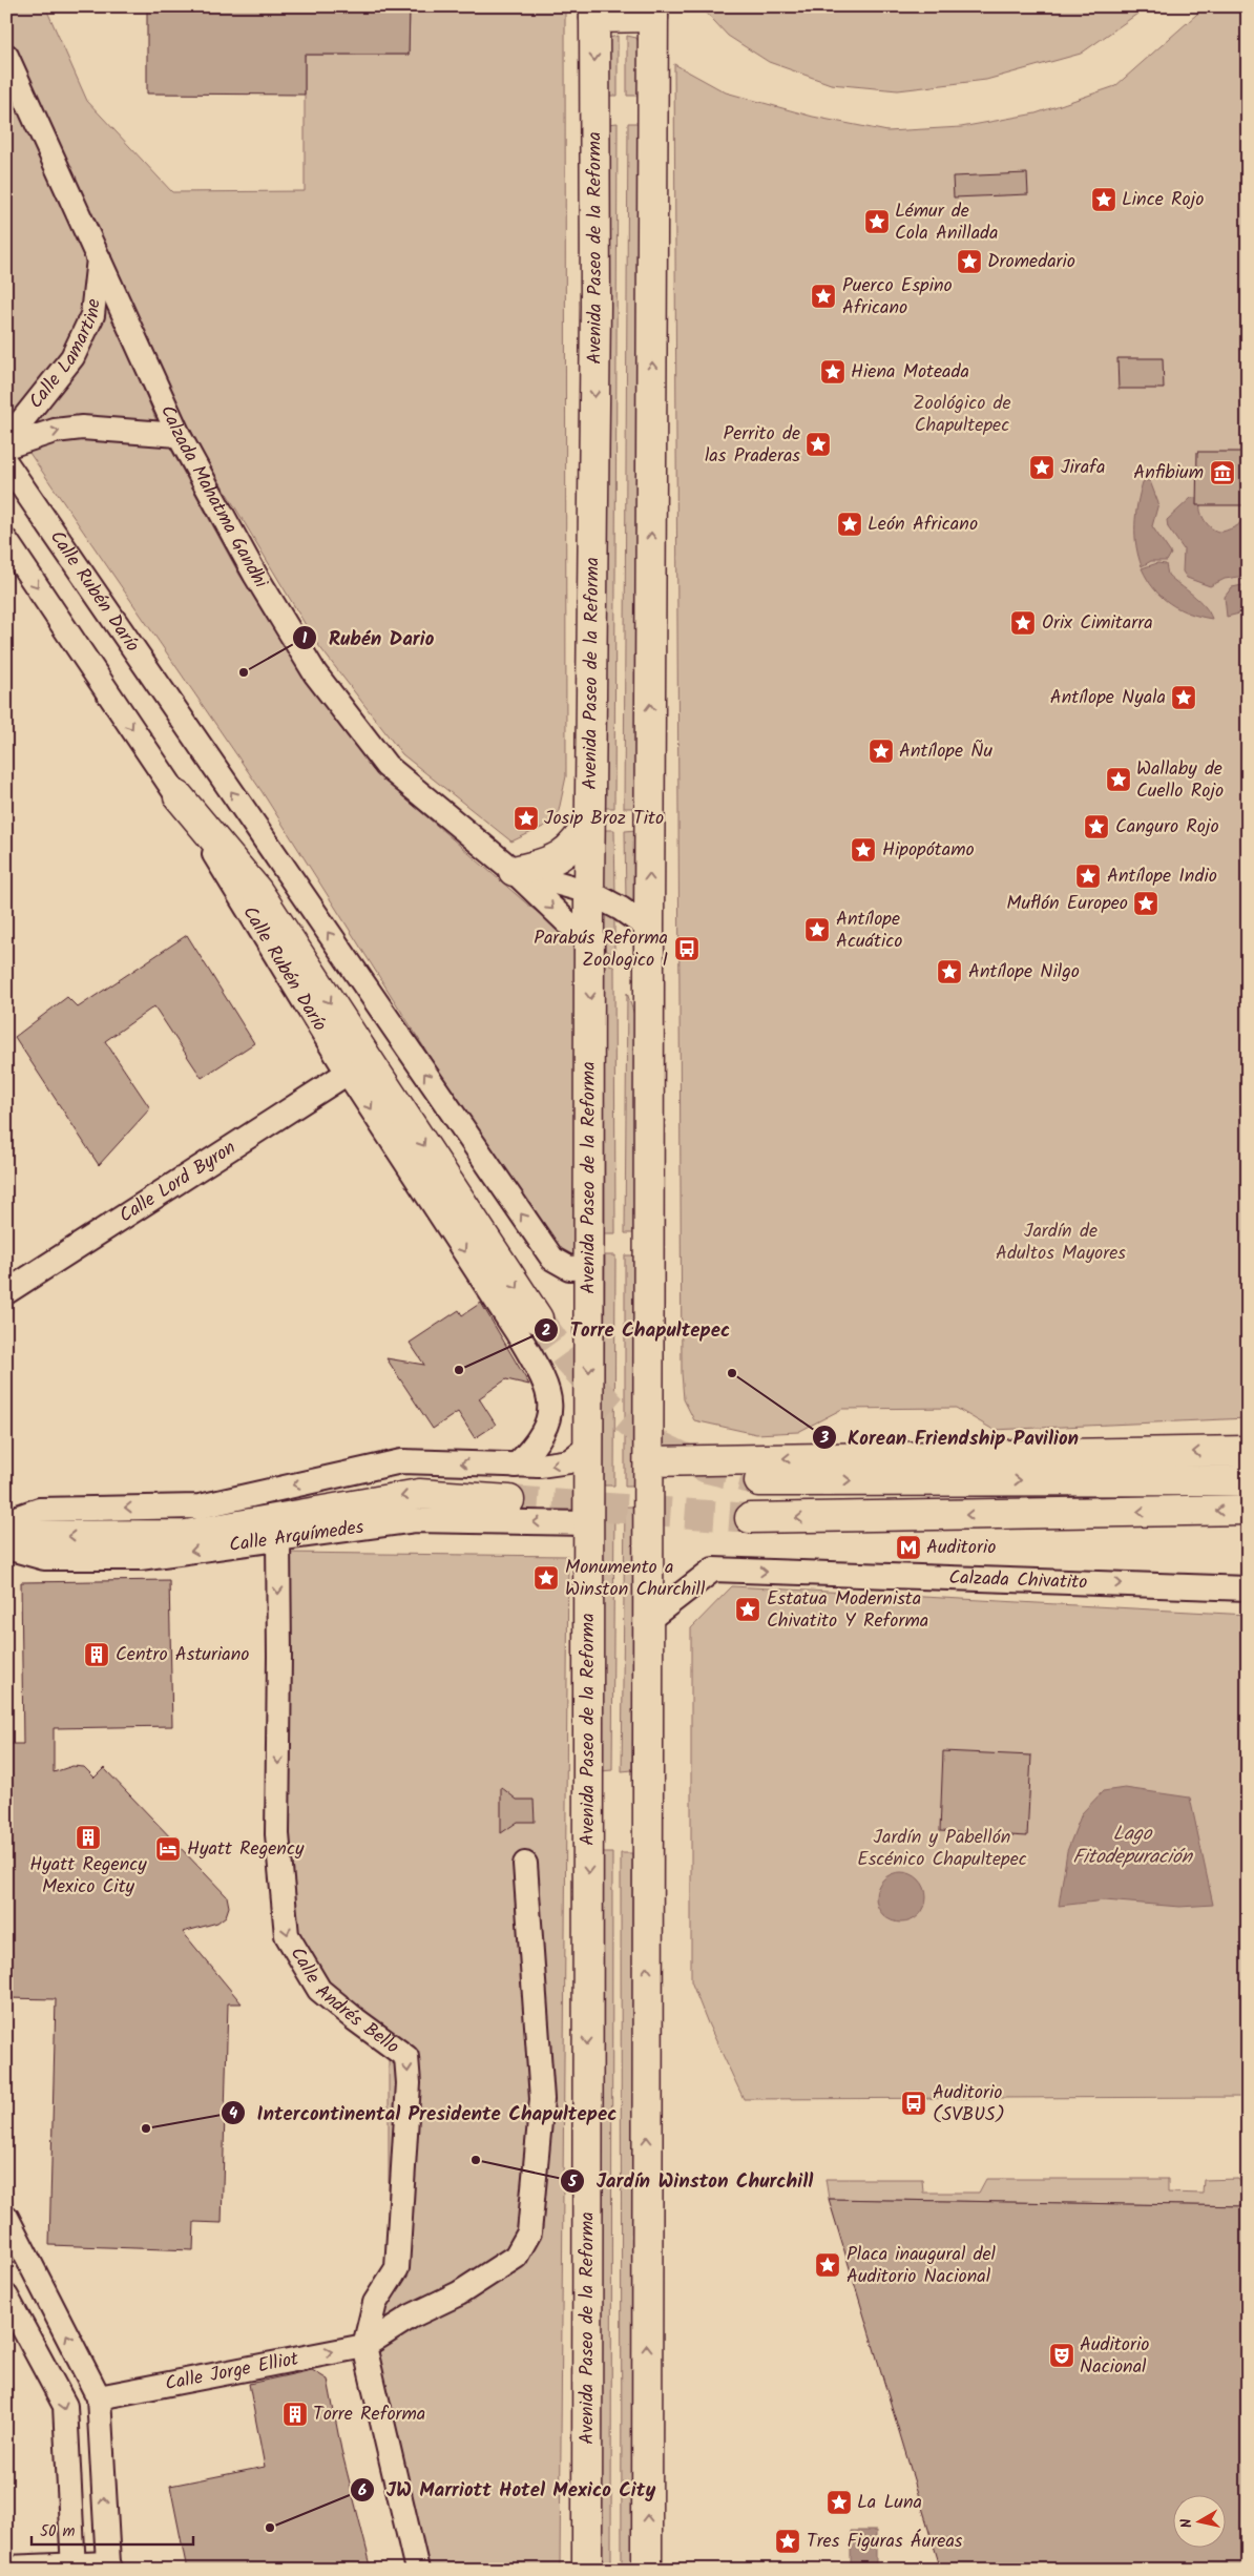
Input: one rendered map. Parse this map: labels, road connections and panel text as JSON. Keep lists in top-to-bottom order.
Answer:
{
  "streets": {
    "main road": ["Avenida Paseo de la Reforma", "Calle Arquímedes"],
    "street": [
      "Calle Lamartine",
      "Calzada Mahatma Gandhi",
      "Calle Rubén Darío",
      "Calle Lord Byron",
      "Calzada Chivatito",
      "Calle Andrés Bello",
      "Calle Jorge Elliot"
    ]
  },
  "crossings": [
    ["Avenida Paseo de la Reforma", "Calzada Mahatma Gandhi"],
    ["Avenida Paseo de la Reforma", "Calle Rubén Darío"],
    ["Avenida Paseo de la Reforma", "Calle Arquímedes"],
    ["Calle Lamartine", "Calzada Mahatma Gandhi"],
    ["Calle Rubén Darío", "Calle Lord Byron"],
    ["Calle Arquímedes", "Calle Andrés Bello"],
    ["Calle Andrés Bello", "Calle Jorge Elliot"]
  ],
  "one_way": [
    "Calle Lamartine",
    "Calzada Chivatito",
    "Calle Andrés Bello",
    "Calle Jorge Elliot"
  ],
  "water": ["Lago Fitodepuración"],
  "parks": ["Zoológico de Chapultepec", "Jardín de Adultos Mayores", "Jardín y Pabellón Escénico Chapultepec"],
  "places": {
    "place": [
      "Lince Rojo",
      "Lémur de Cola Anillada",
      "Dromedario",
      "Puerco Espino Africano",
      "Hiena Moteada",
      "Perrito de las Praderas",
      "Jirafa",
      "León Africano",
      "Orix Cimitarra",
      "Antílope Nyala",
      "Antílope Ñu",
      "Wallaby de Cuello Rojo",
      "Josip Broz Tito",
      "Canguro Rojo",
      "Hipopótamo",
      "Antílope Indio",
      "Muflón Europeo",
      "Antílope Acuático",
      "Antílope Nilgo",
      "Monumento a Winston Churchill",
      "Estatua Modernista Chivatito Y Reforma",
      "Placa inaugural del Auditorio Nacional",
      "La Luna",
      "Tres Figuras Áureas"
    ],
    "museum": ["Anfibium"],
    "other": [
      "Rubén Dario",
      "Torre Chapultepec",
      "Korean Friendship Pavilion",
      "Intercontinental Presidente Chapultepec",
      "Jardín Winston Churchill",
      "JW Marriott Hotel Mexico City"
    ],
    "bus stop": ["Parabús Reforma Zoologico I", "Auditorio (SVBUS)"],
    "metro station": ["Auditorio"],
    "building": ["Centro Asturiano", "Hyatt Regency Mexico City", "Torre Reforma"],
    "hotel": ["Hyatt Regency"],
    "theatre": ["Auditorio Nacional"]
  },
  "scale_bar": "50 m",
  "north": "left"
}
